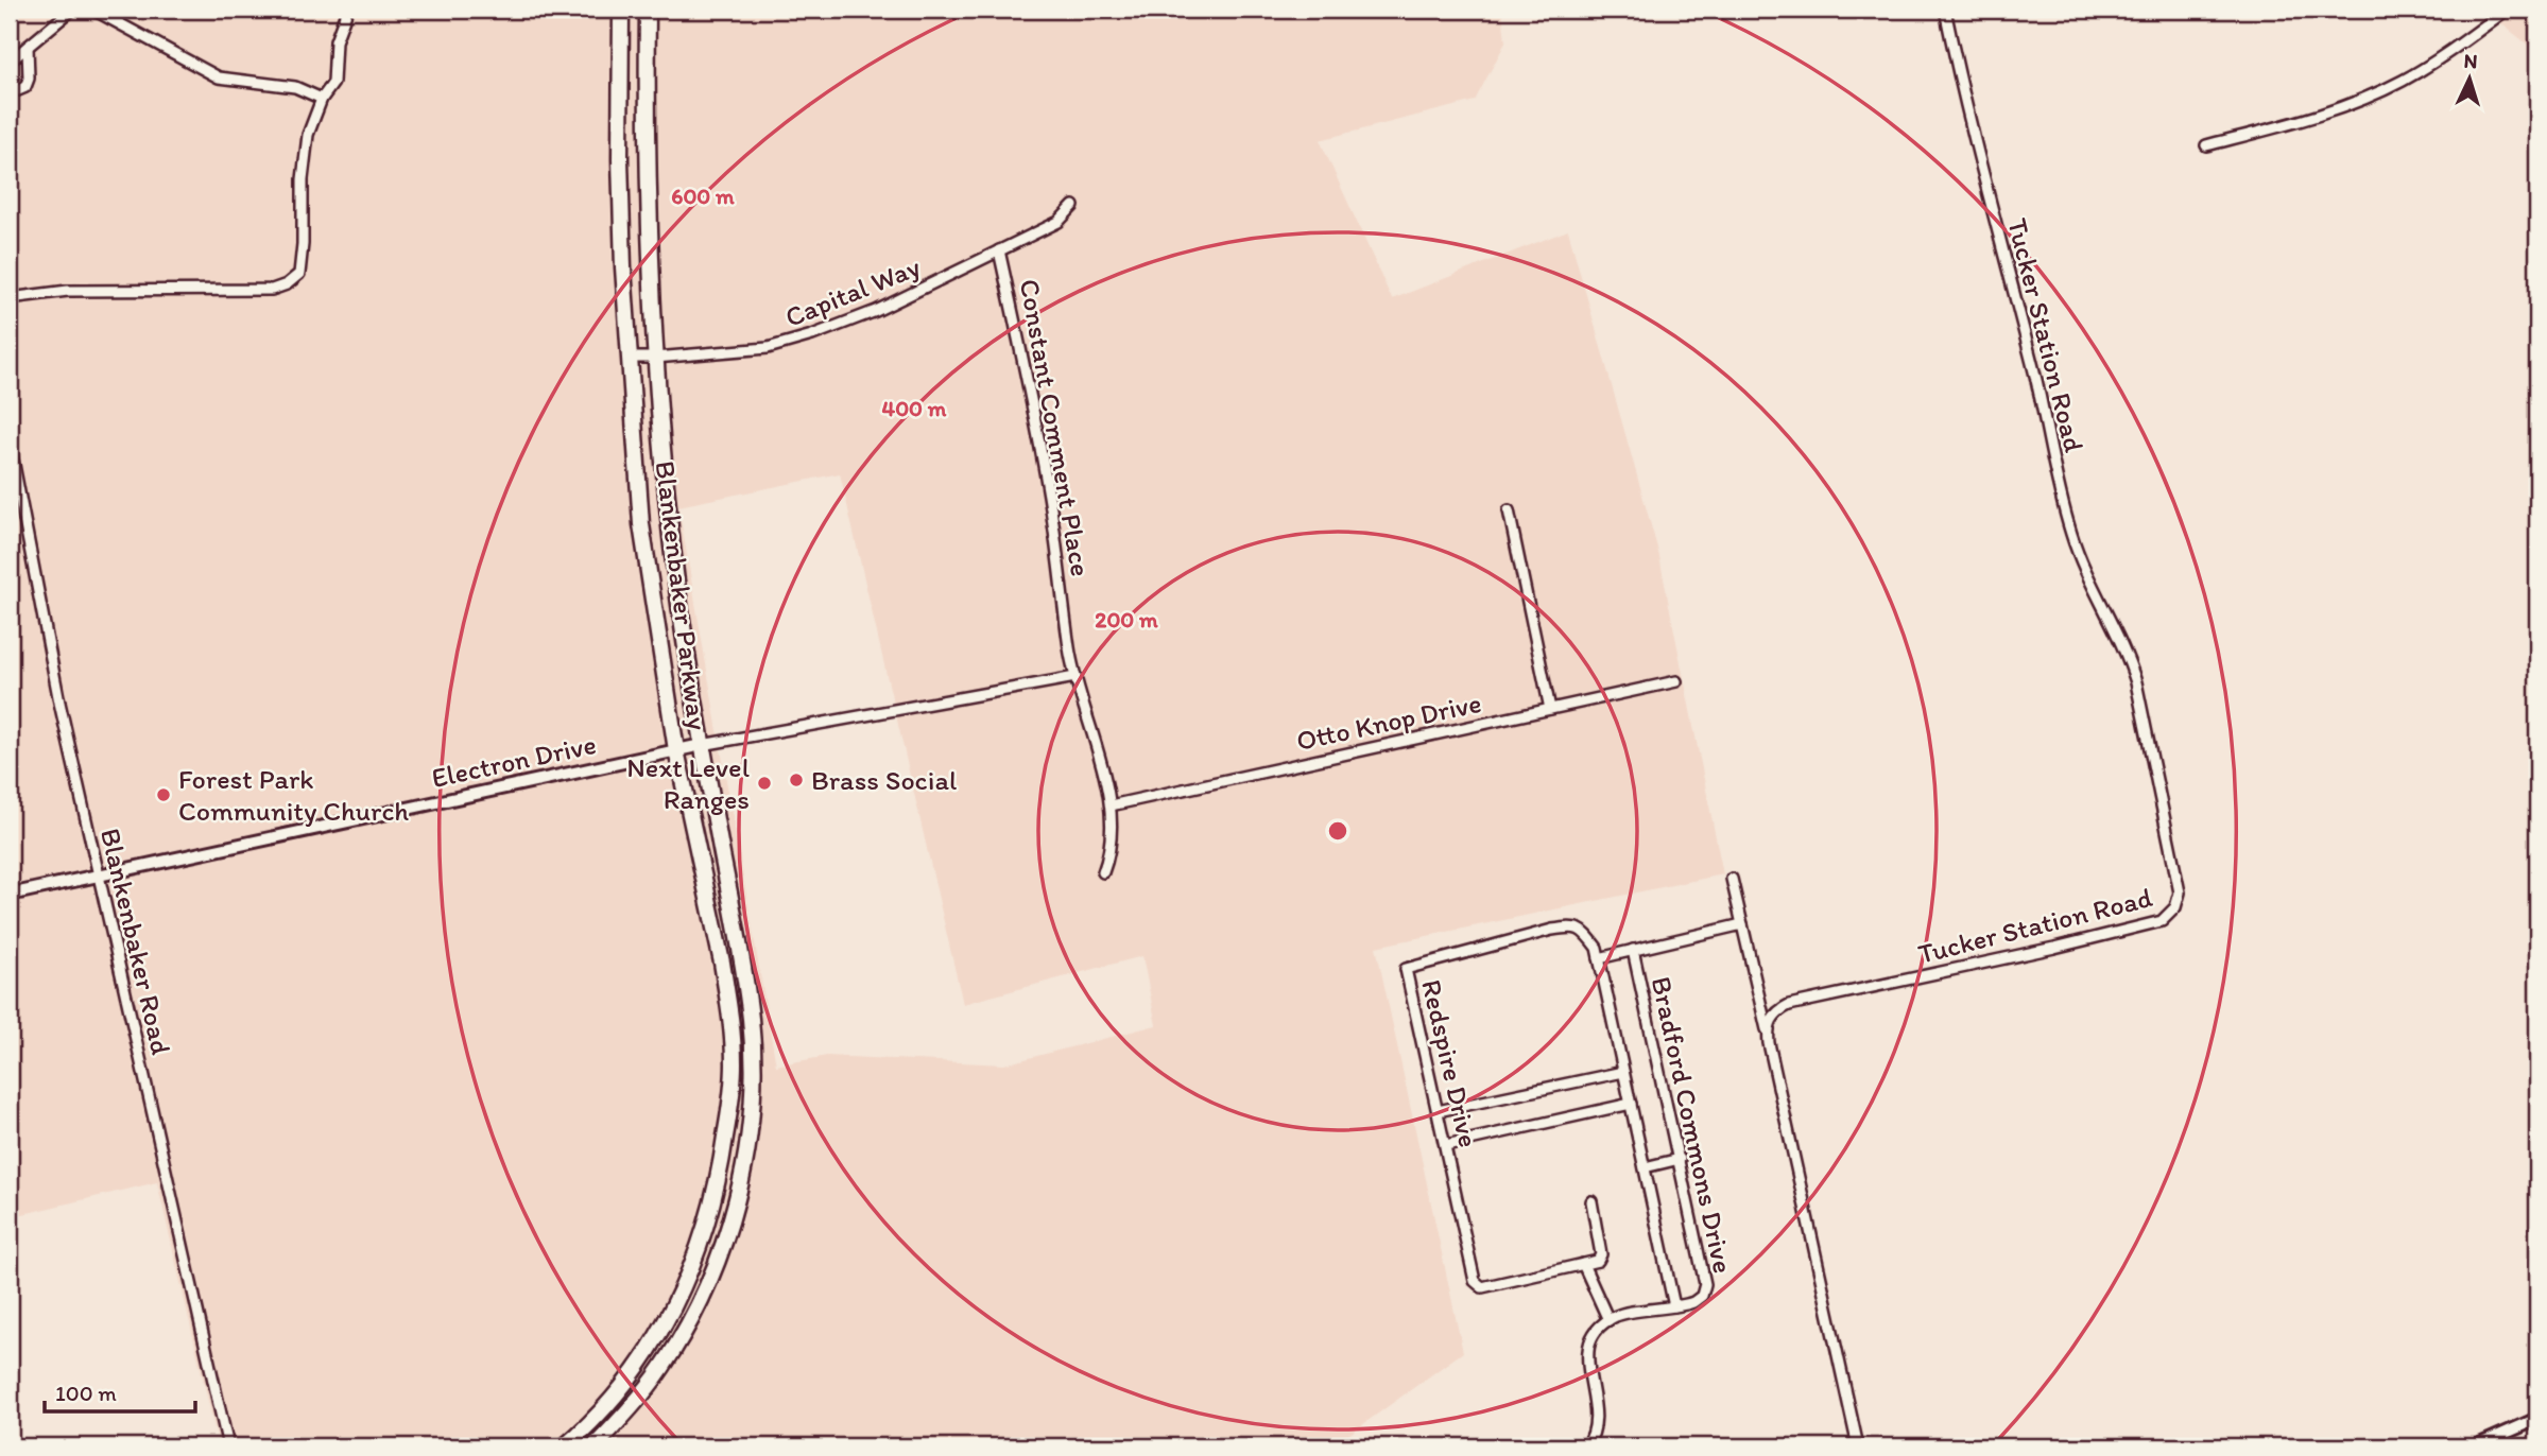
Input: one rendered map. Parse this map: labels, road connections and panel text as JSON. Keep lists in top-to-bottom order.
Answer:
{
  "streets": {
    "main road": ["Blankenbaker Parkway"],
    "street": [
      "Capital Way",
      "Tucker Station Road",
      "Constant Comment Place",
      "Otto Knop Drive",
      "Electron Drive",
      "Blankenbaker Road",
      "Redspire Drive",
      "Bradford Commons Drive"
    ]
  },
  "crossings": [
    ["Capital Way", "Constant Comment Place"],
    ["Capital Way", "Blankenbaker Parkway"],
    ["Constant Comment Place", "Otto Knop Drive"],
    ["Constant Comment Place", "Electron Drive"],
    ["Blankenbaker Parkway", "Electron Drive"],
    ["Electron Drive", "Blankenbaker Road"],
    ["Redspire Drive", "Bradford Commons Drive"]
  ],
  "places": ["Brass Social", "Next Level Ranges", "Forest Park Community Church"],
  "scale_bar": "100 m",
  "north": "top",
  "rings": ["600 m", "400 m", "200 m"]
}
